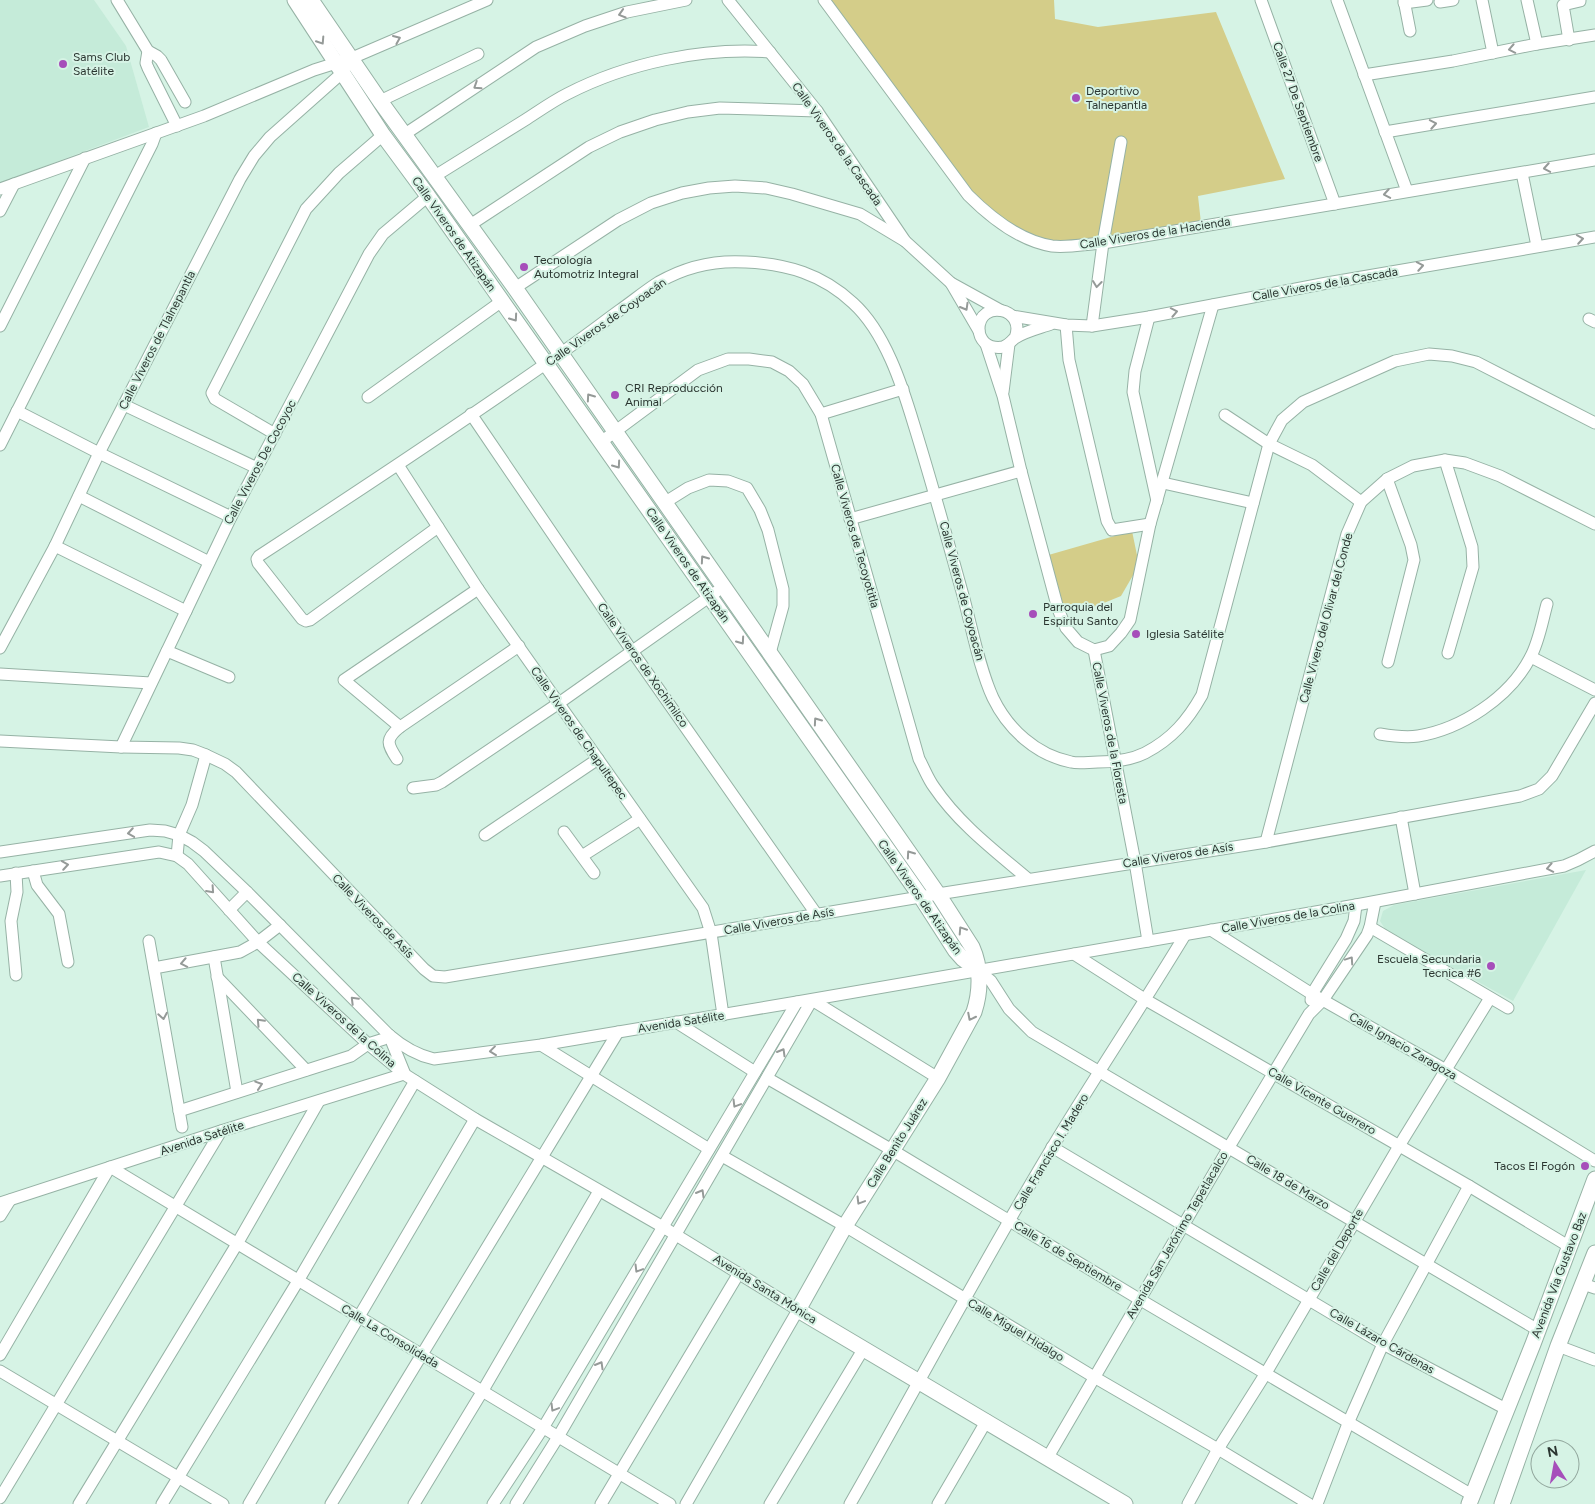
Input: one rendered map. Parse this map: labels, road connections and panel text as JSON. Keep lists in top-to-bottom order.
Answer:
{
  "streets": {
    "main road": [
      "Calle Viveros de Atizapán",
      "Calle Benito Juárez",
      "Avenida Via Gustavo Baz",
      "Avenida Santa Mónica"
    ],
    "street": [
      "Calle 27 De Septiembre",
      "Calle Viveros de la Cascada",
      "Calle Viveros de la Hacienda",
      "Calle Viveros de Coyoacán",
      "Calle Viveros de Tlalnepantla",
      "Calle Viveros De Cocoyoc",
      "Calle Viveros de Tecoyotitla",
      "Calle Vivero del Olivar del Conde",
      "Calle Viveros de Xochimilco",
      "Calle Viveros de Chapultepec",
      "Calle Viveros de la Floresta",
      "Calle Viveros de Asís",
      "Calle Viveros de la Colina",
      "Avenida Satélite",
      "Calle Ignacio Zaragoza",
      "Calle Vicente Guerrero",
      "Calle Francisco I. Madero",
      "Calle 18 de Marzo",
      "Avenida San Jerónimo Tepetlacalco",
      "Calle del Deporte",
      "Calle 16 de Septiembre",
      "Calle Miguel Hidalgo",
      "Calle La Consolidada",
      "Calle Lázaro Cárdenas"
    ]
  },
  "crossings": [
    ["Calle 27 De Septiembre", "Calle Viveros de la Hacienda"],
    ["Calle Viveros de la Cascada", "Calle Viveros de la Floresta"],
    ["Calle Viveros de Atizapán", "Calle Viveros de Coyoacán"],
    ["Calle Viveros de Atizapán", "Calle Viveros de Tlalnepantla"],
    ["Calle Viveros de Atizapán", "Calle Viveros De Cocoyoc"],
    ["Calle Viveros de Atizapán", "Calle Viveros de Tecoyotitla"],
    ["Calle Viveros de Atizapán", "Calle Viveros de Asís"],
    ["Calle Viveros de Atizapán", "Calle Viveros de la Colina"],
    ["Calle Viveros de Atizapán", "Avenida Satélite"],
    ["Calle Viveros de Atizapán", "Calle Benito Juárez"],
    ["Calle Viveros de Atizapán", "Calle 18 de Marzo"],
    ["Calle Viveros de Coyoacán", "Calle Viveros de Xochimilco"],
    ["Calle Viveros de Coyoacán", "Calle Viveros de Chapultepec"],
    ["Calle Viveros de Coyoacán", "Calle Viveros de la Floresta"],
    ["Calle Viveros De Cocoyoc", "Calle Viveros de Asís"],
    ["Calle Viveros de Tecoyotitla", "Calle Viveros de Asís"],
    ["Calle Vivero del Olivar del Conde", "Calle Viveros de Asís"],
    ["Calle Viveros de Xochimilco", "Calle Viveros de Asís"],
    ["Calle Viveros de Chapultepec", "Calle Viveros de Asís"],
    ["Calle Viveros de Chapultepec", "Avenida Satélite"],
    ["Calle Viveros de la Floresta", "Calle Viveros de Asís"],
    ["Calle Viveros de la Floresta", "Calle Viveros de la Colina"],
    ["Calle Viveros de la Colina", "Avenida Satélite"],
    ["Calle Viveros de la Colina", "Calle Ignacio Zaragoza"],
    ["Calle Viveros de la Colina", "Calle Vicente Guerrero"],
    ["Calle Viveros de la Colina", "Calle Benito Juárez"],
    ["Calle Viveros de la Colina", "Calle Francisco I. Madero"],
    ["Calle Viveros de la Colina", "Calle 18 de Marzo"],
    ["Calle Viveros de la Colina", "Avenida San Jerónimo Tepetlacalco"],
    ["Calle Viveros de la Colina", "Avenida Santa Mónica"],
    ["Avenida Satélite", "Calle Benito Juárez"],
    ["Avenida Satélite", "Calle 18 de Marzo"],
    ["Avenida Satélite", "Avenida Santa Mónica"],
    ["Avenida Satélite", "Calle La Consolidada"],
    ["Calle Ignacio Zaragoza", "Avenida San Jerónimo Tepetlacalco"],
    ["Calle Ignacio Zaragoza", "Calle del Deporte"],
    ["Calle Vicente Guerrero", "Calle Francisco I. Madero"],
    ["Calle Vicente Guerrero", "Avenida San Jerónimo Tepetlacalco"],
    ["Calle Vicente Guerrero", "Calle del Deporte"],
    ["Calle Vicente Guerrero", "Avenida Via Gustavo Baz"],
    ["Calle Benito Juárez", "Calle 18 de Marzo"],
    ["Calle Benito Juárez", "Calle 16 de Septiembre"],
    ["Calle Benito Juárez", "Avenida Santa Mónica"],
    ["Calle Benito Juárez", "Calle Miguel Hidalgo"],
    ["Calle Francisco I. Madero", "Calle 18 de Marzo"],
    ["Calle Francisco I. Madero", "Calle 16 de Septiembre"],
    ["Calle Francisco I. Madero", "Avenida Santa Mónica"],
    ["Calle Francisco I. Madero", "Calle Miguel Hidalgo"],
    ["Calle Francisco I. Madero", "Calle Lázaro Cárdenas"],
    ["Calle 18 de Marzo", "Avenida San Jerónimo Tepetlacalco"],
    ["Calle 18 de Marzo", "Calle del Deporte"],
    ["Calle 18 de Marzo", "Avenida Via Gustavo Baz"],
    ["Avenida San Jerónimo Tepetlacalco", "Calle 16 de Septiembre"],
    ["Avenida San Jerónimo Tepetlacalco", "Avenida Santa Mónica"],
    ["Avenida San Jerónimo Tepetlacalco", "Calle Miguel Hidalgo"],
    ["Avenida San Jerónimo Tepetlacalco", "Calle Lázaro Cárdenas"],
    ["Calle del Deporte", "Calle 16 de Septiembre"],
    ["Calle del Deporte", "Calle Miguel Hidalgo"],
    ["Calle del Deporte", "Calle Lázaro Cárdenas"],
    ["Calle 16 de Septiembre", "Avenida Via Gustavo Baz"],
    ["Avenida Via Gustavo Baz", "Calle Lázaro Cárdenas"]
  ],
  "one_way": ["Calle Viveros de la Cascada", "Calle Benito Juárez"],
  "places": [
    "Sams Club Satélite",
    "Deportivo Talnepantla",
    "Tecnología Automotriz Integral",
    "CRI Reproducción Animal",
    "Parroquia del Espiritu Santo",
    "Iglesia Satélite",
    "Escuela Secundaria Tecnica #6",
    "Tacos El Fogón"
  ],
  "north": "top"
}
